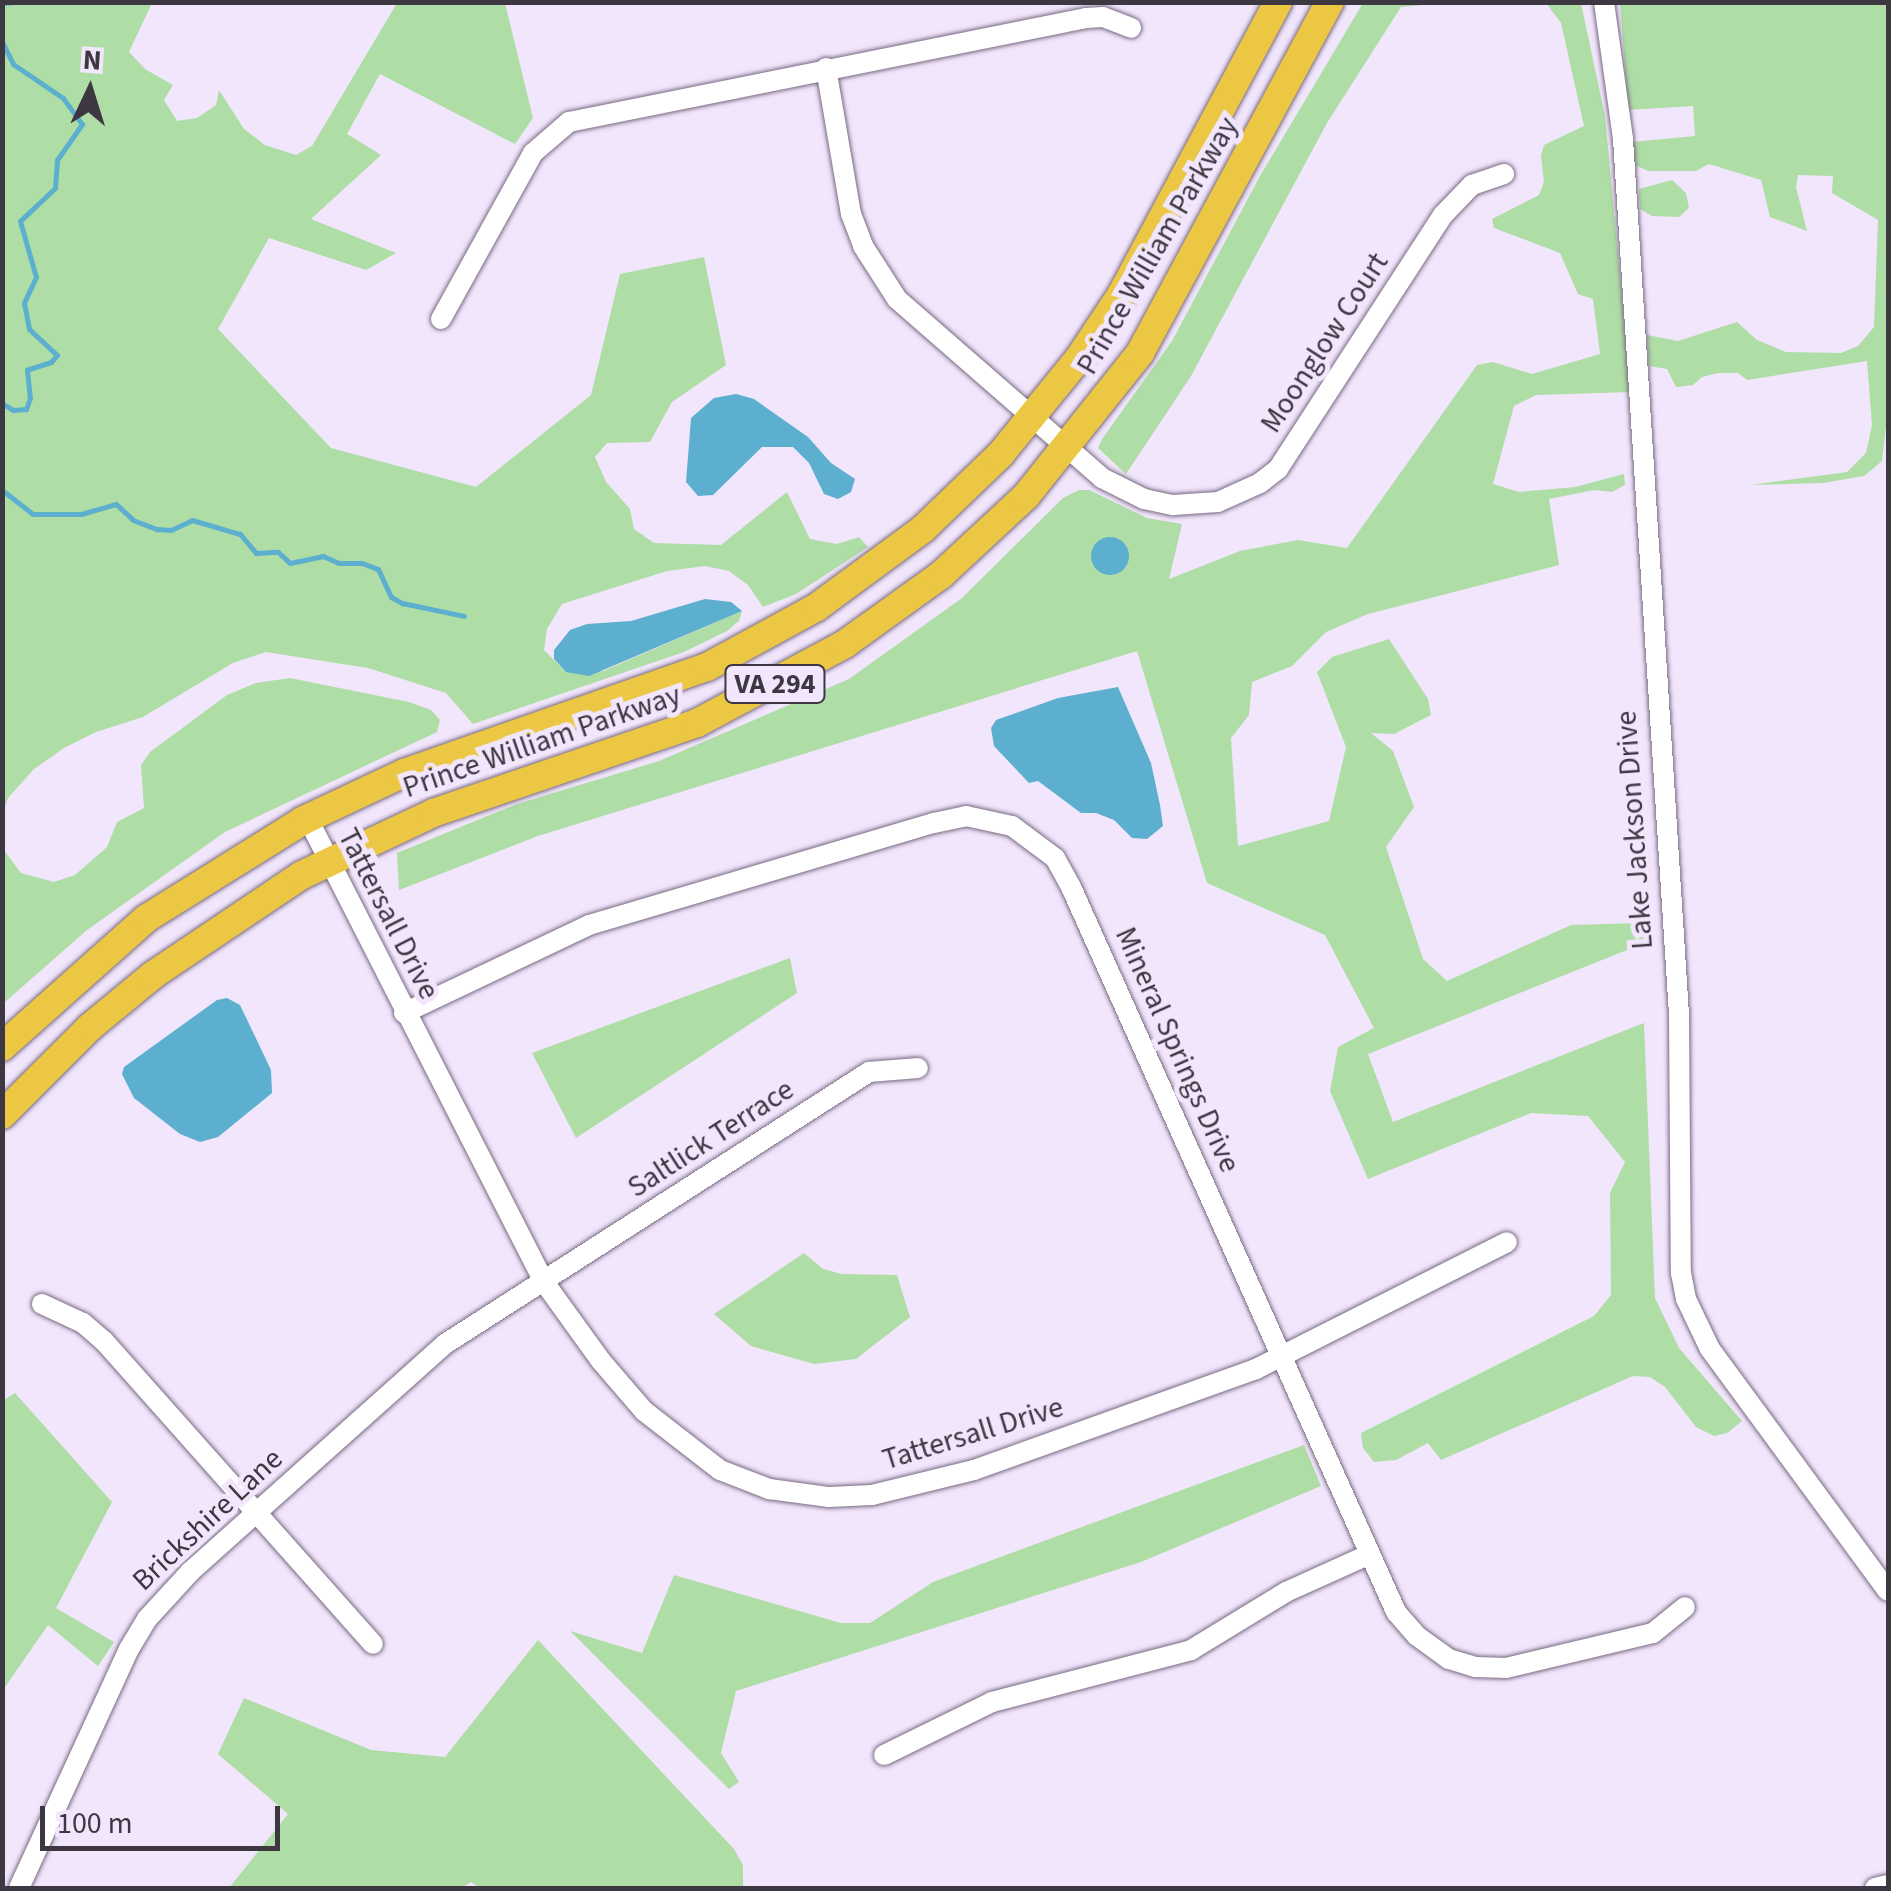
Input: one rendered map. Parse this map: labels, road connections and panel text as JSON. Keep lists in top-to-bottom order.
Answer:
{
  "streets": {
    "highway": ["Prince William Parkway", "VA 294"],
    "street": [
      "Moonglow Court",
      "Lake Jackson Drive",
      "Tattersall Drive",
      "Mineral Springs Drive",
      "Saltlick Terrace",
      "Brickshire Lane"
    ]
  },
  "crossings": [
    ["Prince William Parkway", "Moonglow Court"],
    ["Prince William Parkway", "Tattersall Drive"],
    ["Tattersall Drive", "Mineral Springs Drive"],
    ["Tattersall Drive", "Saltlick Terrace"],
    ["Tattersall Drive", "Brickshire Lane"],
    ["Saltlick Terrace", "Brickshire Lane"]
  ],
  "scale_bar": "100 m",
  "north": "top"
}
